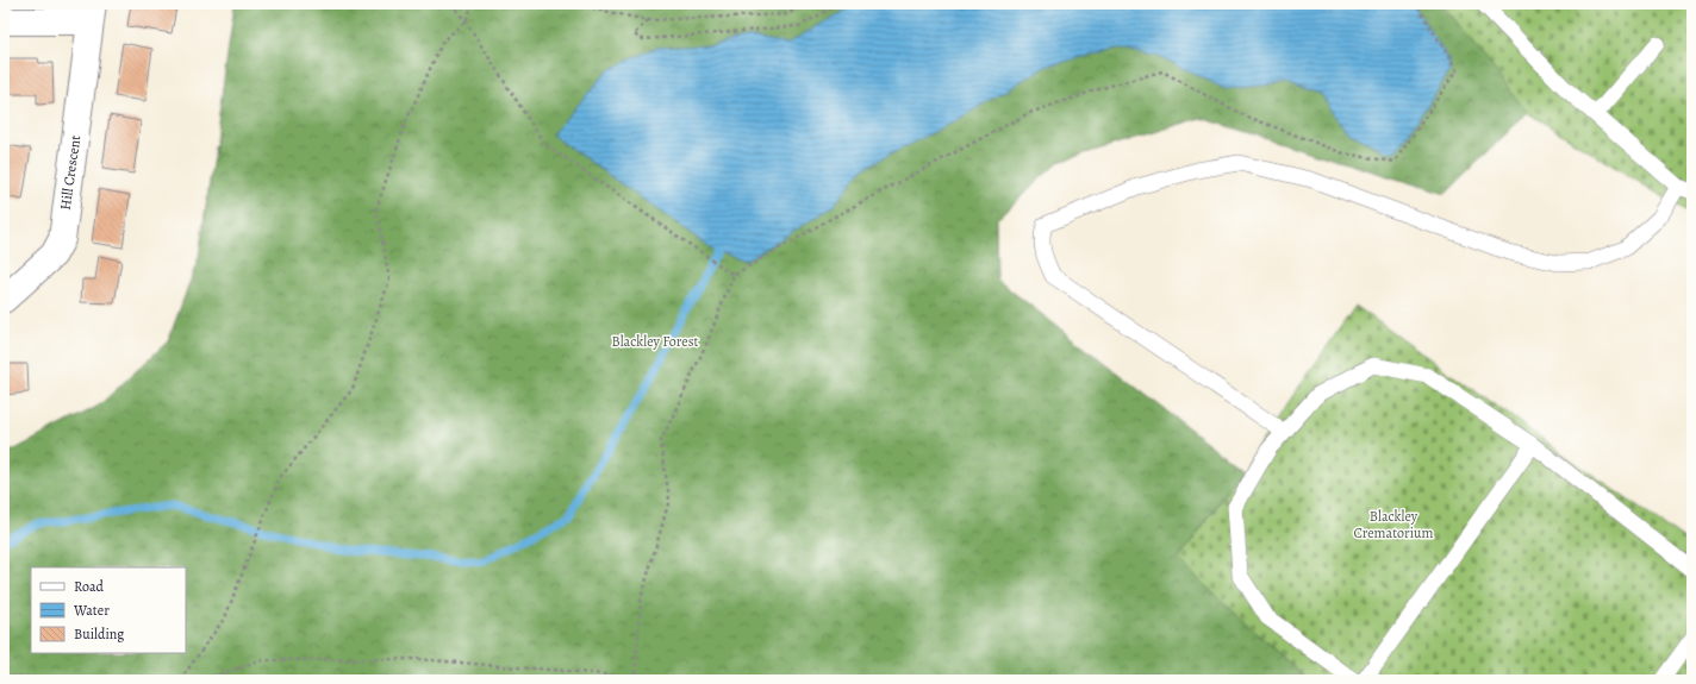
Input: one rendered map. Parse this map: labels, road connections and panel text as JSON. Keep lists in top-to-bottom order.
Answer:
{
  "streets": {
    "street": ["Hill Crescent"]
  },
  "parks": ["Blackley Forest", "Blackley Crematorium"],
  "legend": ["Road", "Water", "Building"]
}
